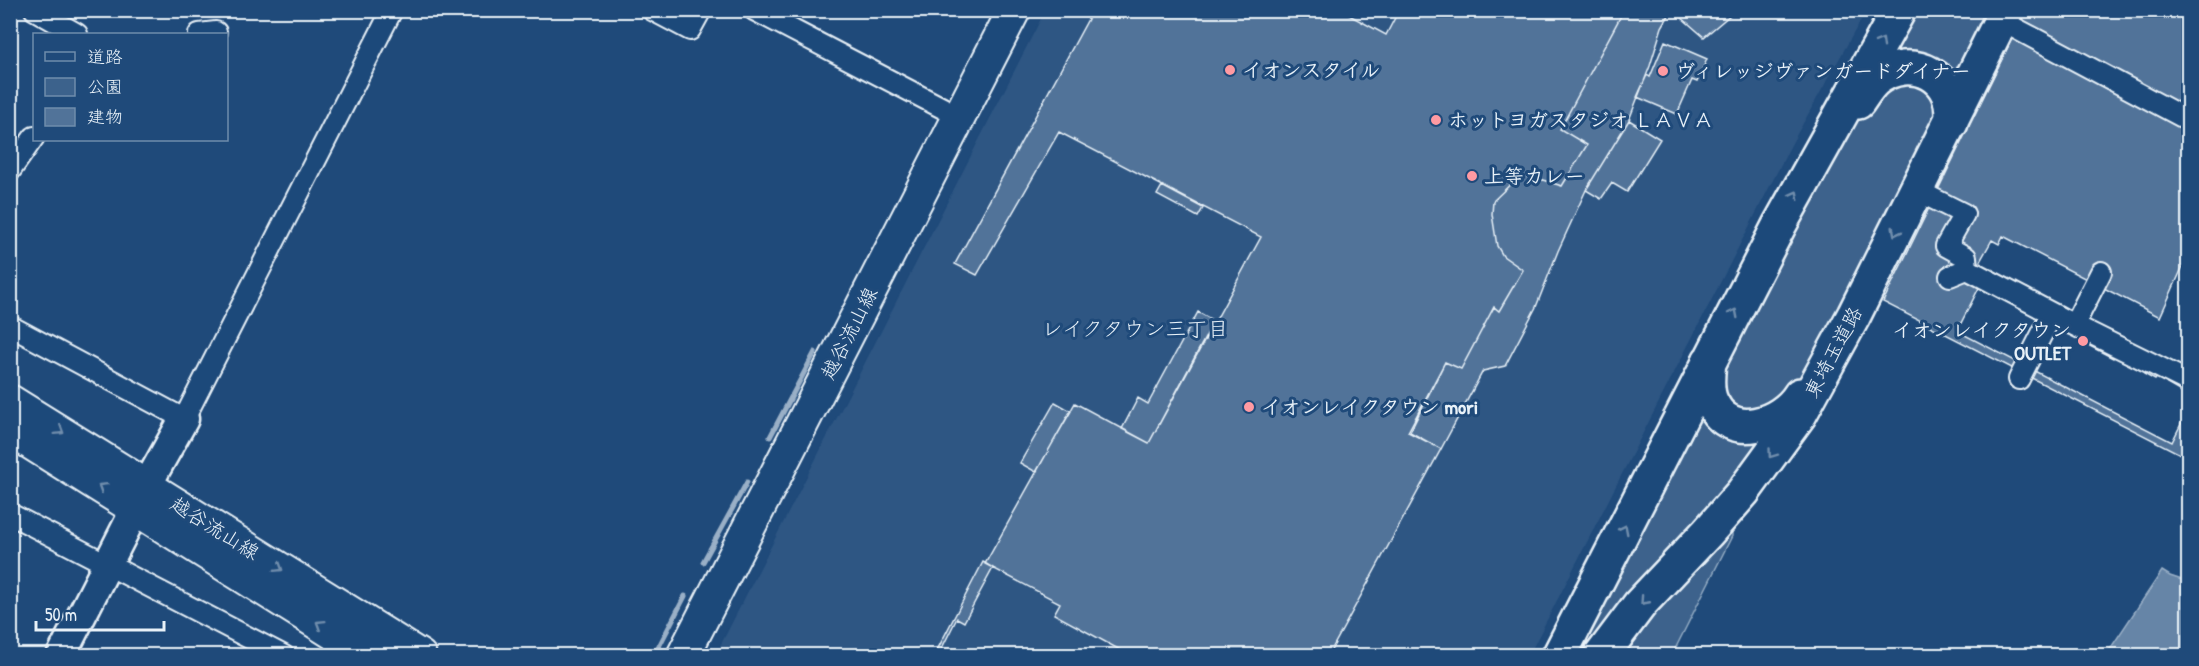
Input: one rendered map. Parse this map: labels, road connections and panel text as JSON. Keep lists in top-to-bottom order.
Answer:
{
  "streets": {
    "highway": ["東埼玉道路"],
    "main road": ["越谷流山線"]
  },
  "districts": ["レイクタウン三丁目"],
  "places": [
    "イオンスタイル",
    "ヴィレッジヴァンガードダイナー",
    "ホットヨガスタジオ ＬＡＶＡ",
    "上等カレー",
    "イオンレイクタウン OUTLET",
    "イオンレイクタウン mori"
  ],
  "legend": ["道路", "公園", "建物"],
  "scale_bar": "50 m"
}
